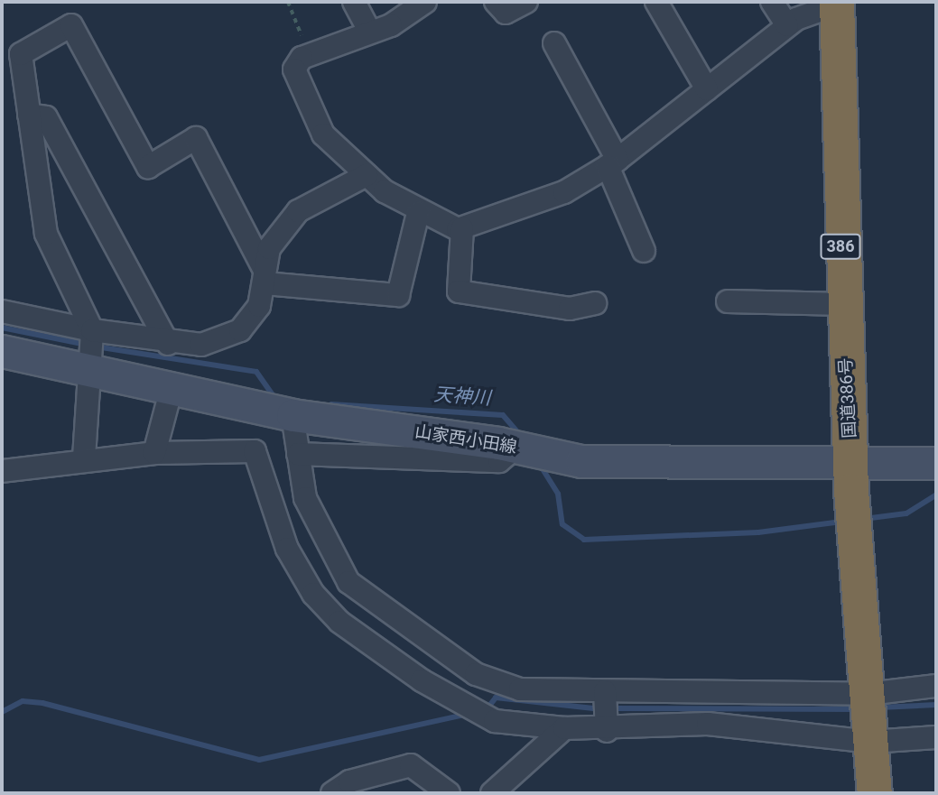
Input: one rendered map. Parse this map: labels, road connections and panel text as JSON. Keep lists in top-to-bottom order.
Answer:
{
  "streets": {
    "highway": ["386", "国道386号"],
    "main road": ["山家西小田線"]
  },
  "crossings": [
    ["国道386号", "山家西小田線"]
  ],
  "water": ["天神川"]
}
